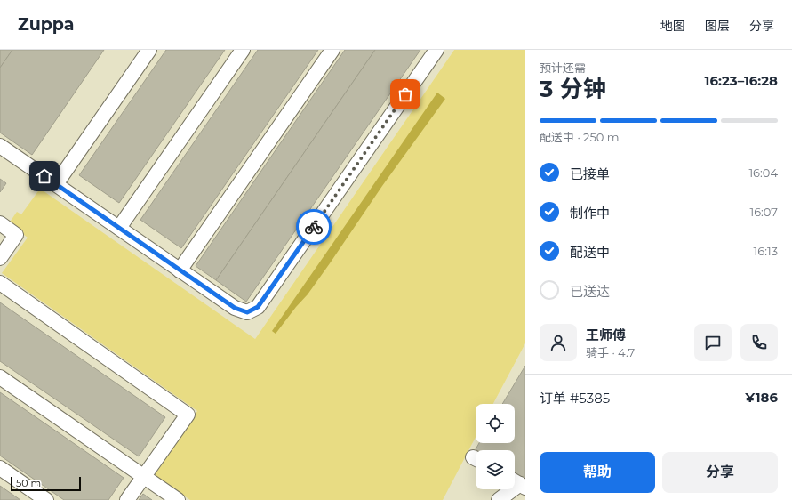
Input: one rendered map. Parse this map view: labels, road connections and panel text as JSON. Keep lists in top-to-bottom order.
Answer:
{
  "scale_bar": "50 m",
  "page": {
    "header": "Zuppa",
    "nav": ["地图", "图层", "分享"],
    "heading": ["3 分钟", "预计还需", "16:23–16:28"],
    "panel": [
      "王师傅",
      "骑手 · 4.7",
      "订单 #5385",
      "¥186"
    ],
    "bar": "配送中 · 250 m",
    "list": [
      ["已接单", "16:04"],
      ["制作中", "16:07"],
      ["配送中", "16:13"],
      "已送达"
    ],
    "buttons": ["帮助", "分享"],
    "scale": "50 m"
  }
}
